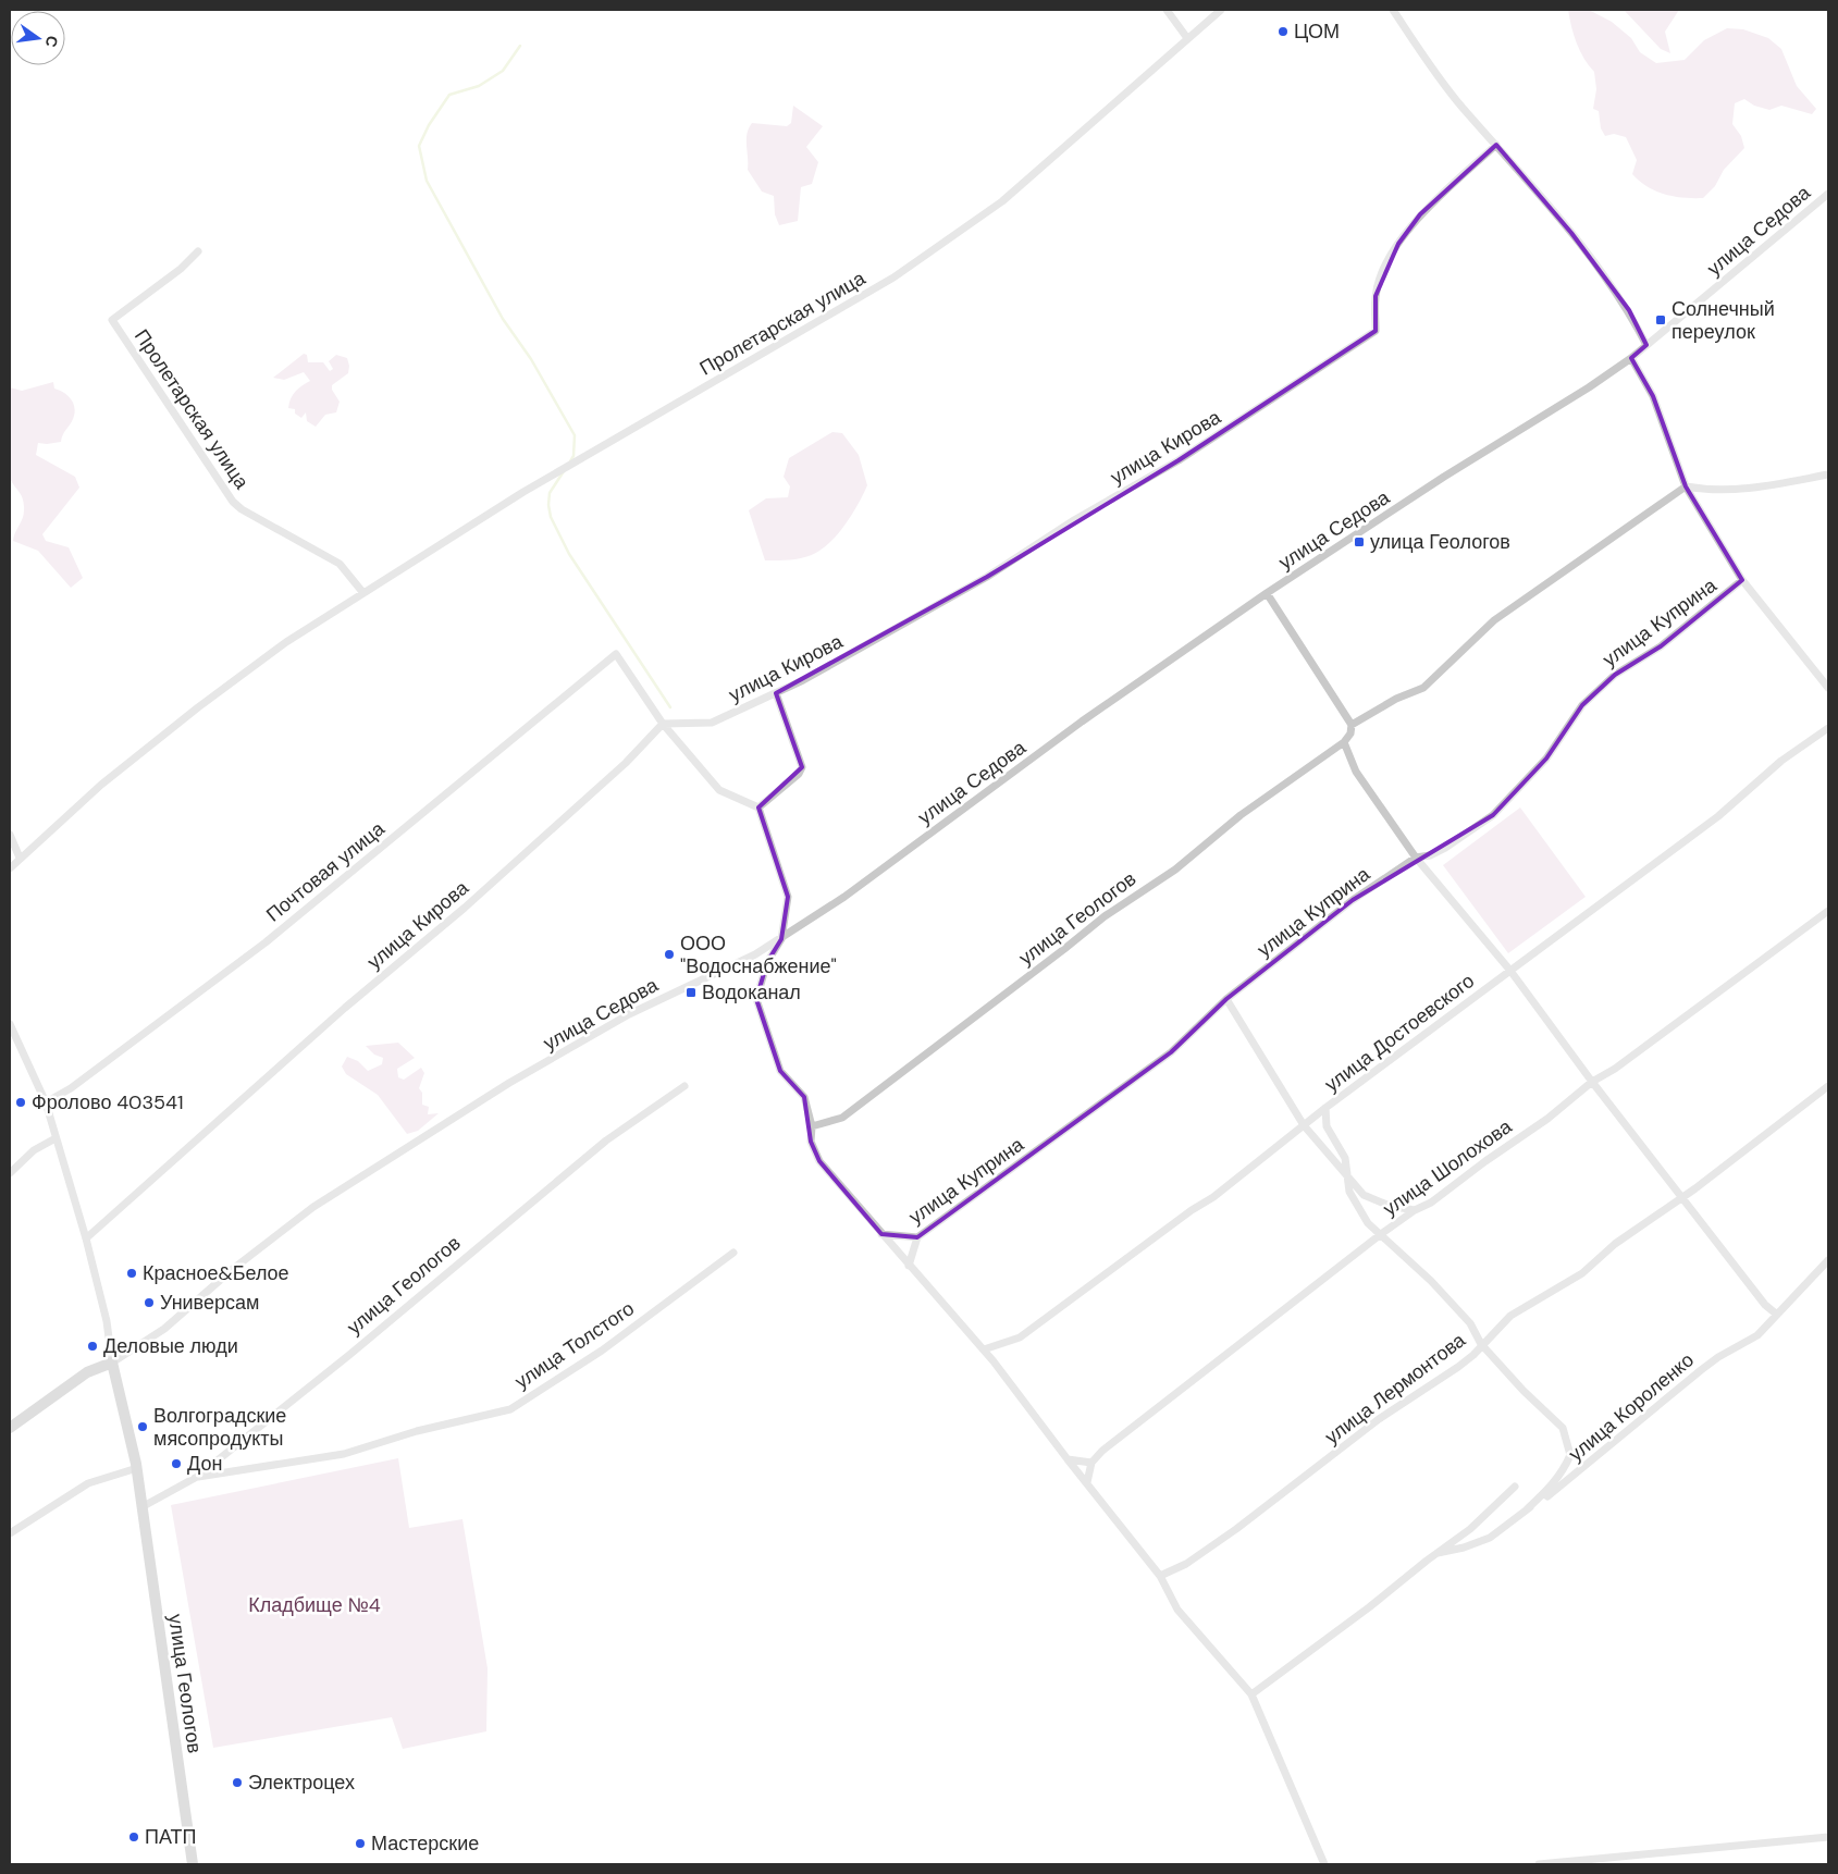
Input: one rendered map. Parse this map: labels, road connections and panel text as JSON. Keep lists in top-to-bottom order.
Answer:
{
  "streets": {
    "street": [
      "улица Седова",
      "Пролетарская улица",
      "улица Кирова",
      "улица Куприна",
      "Почтовая улица",
      "улица Геологов",
      "улица Достоевского",
      "улица Шолохова",
      "улица Толстого",
      "улица Лермонтова",
      "улица Короленко"
    ]
  },
  "crossings": [
    ["улица Седова", "улица Геологов"],
    ["улица Кирова", "Почтовая улица"],
    ["улица Геологов", "улица Толстого"]
  ],
  "parks": ["Кладбище №4"],
  "places": {
    "other": [
      "ЦОМ",
      "ООО \"Водоснабжение\"",
      "Фролово 403541",
      "Красное&Белое",
      "Универсам",
      "Деловые люди",
      "Волгоградские мясопродукты",
      "Дон",
      "Электроцех",
      "ПАТП",
      "Мастерские"
    ],
    "transit": ["Солнечный переулок", "улица Геологов", "Водоканал"]
  },
  "north": "right"
}
